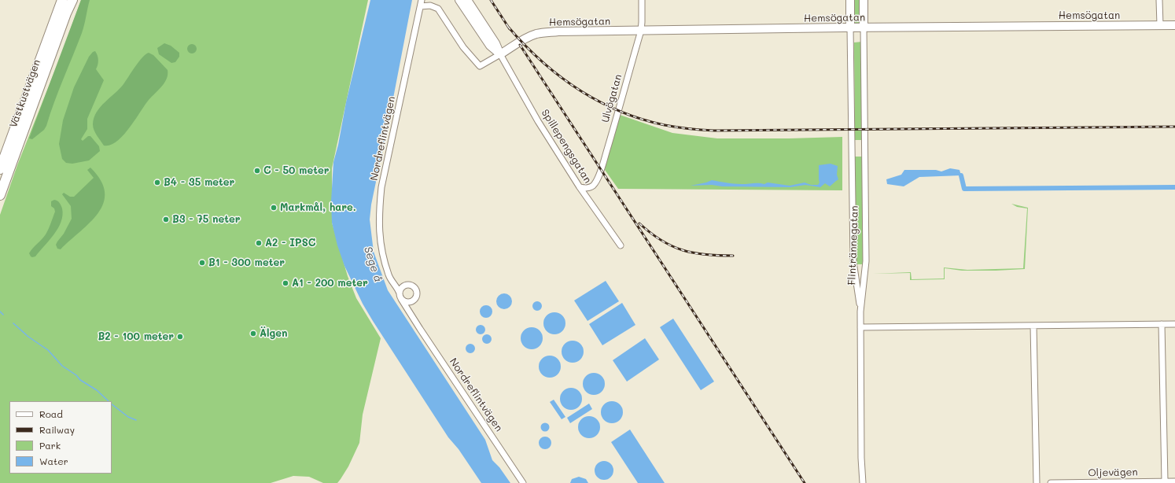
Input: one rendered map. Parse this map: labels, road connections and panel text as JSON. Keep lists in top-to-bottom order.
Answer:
{
  "streets": {
    "highway": ["Västkustvägen"],
    "street": [
      "Hemsögatan",
      "Ulvögatan",
      "Nordreflintvägen",
      "Spillepengsgatan",
      "Flintrännegatan",
      "Oljevägen"
    ]
  },
  "crossings": [
    ["Hemsögatan", "Ulvögatan"],
    ["Hemsögatan", "Spillepengsgatan"],
    ["Hemsögatan", "Flintrännegatan"],
    ["Ulvögatan", "Spillepengsgatan"]
  ],
  "water": ["Sege å"],
  "places": [
    "C - 50 meter",
    "B4 - 35 meter",
    "Markmål, hare.",
    "B3 - 75 neter",
    "A2 - IPSC",
    "B1 - 300 meter",
    "A1 - 200 meter",
    "Älgen",
    "B2 - 100 meter"
  ],
  "legend": [
    "Road",
    "Railway",
    "Park",
    "Water"
  ]
}
